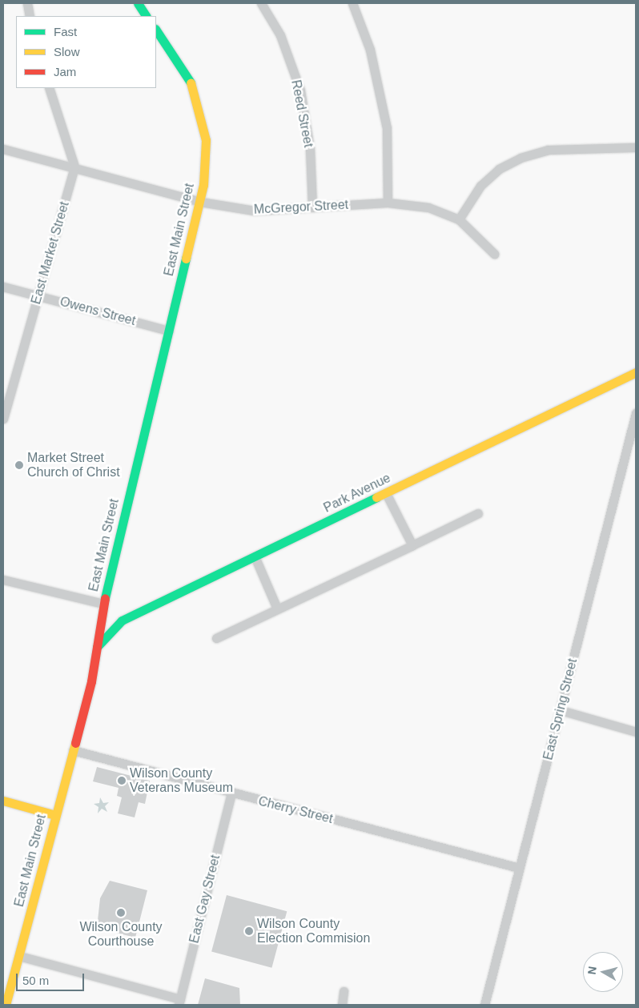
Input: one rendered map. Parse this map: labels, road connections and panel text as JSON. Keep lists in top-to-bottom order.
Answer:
{
  "streets": {
    "main road": ["East Main Street", "Park Avenue"],
    "street": [
      "Reed Street",
      "McGregor Street",
      "East Market Street",
      "Owens Street",
      "East Spring Street",
      "Cherry Street",
      "East Gay Street"
    ]
  },
  "crossings": [
    ["Reed Street", "McGregor Street"],
    ["McGregor Street", "East Main Street"],
    ["McGregor Street", "East Market Street"],
    ["East Main Street", "Owens Street"],
    ["East Main Street", "Park Avenue"],
    ["East Main Street", "Cherry Street"],
    ["East Market Street", "Owens Street"],
    ["East Spring Street", "Cherry Street"],
    ["Cherry Street", "East Gay Street"]
  ],
  "places": [
    "Market Street Church of Christ",
    "Wilson County Veterans Museum",
    "Wilson County Courthouse",
    "Wilson County Election Commision"
  ],
  "legend": ["Fast", "Slow", "Jam"],
  "scale_bar": "50 m",
  "north": "left"
}
